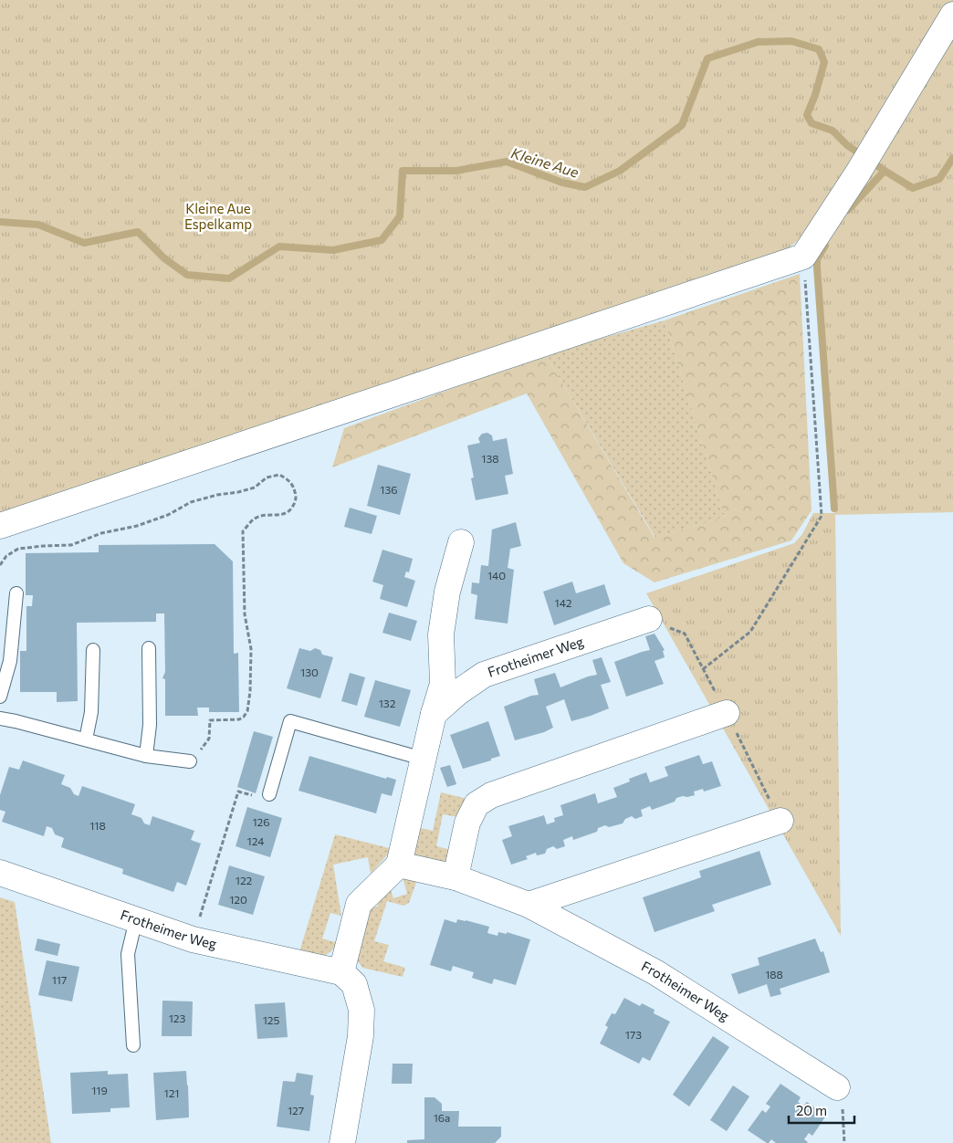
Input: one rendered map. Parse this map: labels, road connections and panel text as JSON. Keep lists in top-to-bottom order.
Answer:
{
  "streets": {
    "street": ["Frotheimer Weg"]
  },
  "water": ["Kleine Aue"],
  "parks": ["Kleine Aue Espelkamp"],
  "house_numbers": [
    "138",
    "136",
    "140",
    "142",
    "130",
    "132",
    "126",
    "118",
    "124",
    "122",
    "120",
    "188",
    "117",
    "123",
    "125",
    "173",
    "119",
    "121",
    "127",
    "16a"
  ],
  "scale_bar": "20 m"
}
